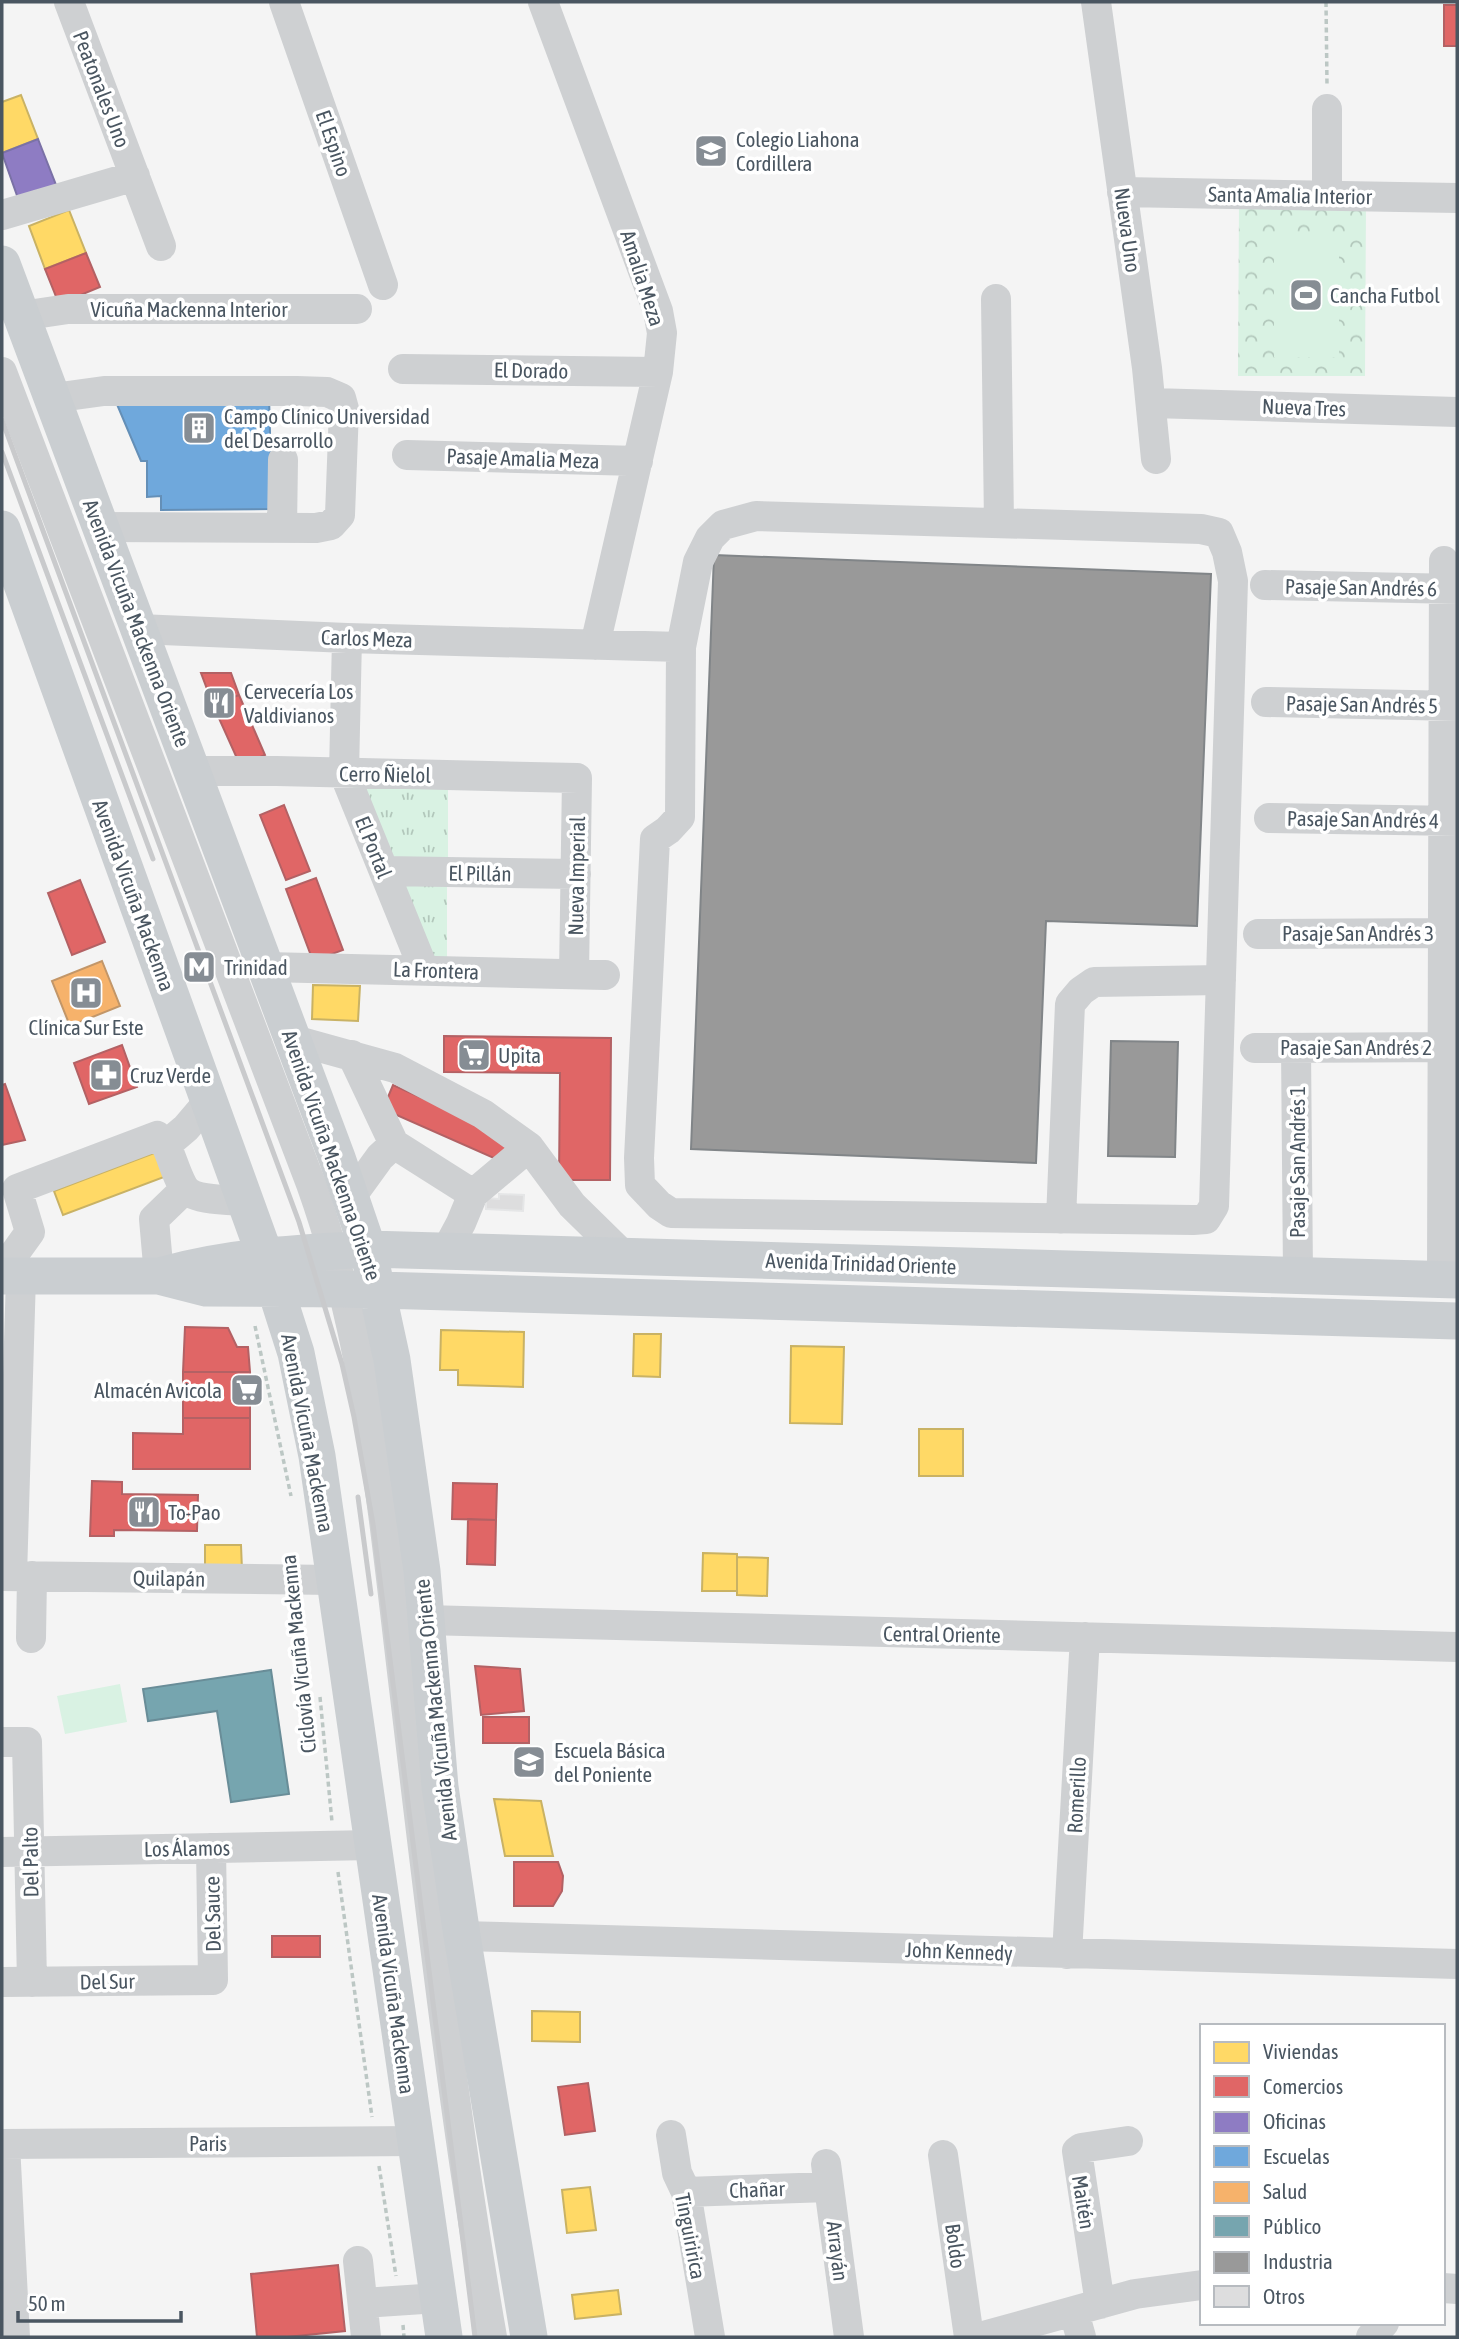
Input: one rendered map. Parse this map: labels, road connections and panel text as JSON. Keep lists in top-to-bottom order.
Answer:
{
  "streets": {
    "main road": ["Avenida Vicuña Mackenna Oriente", "Avenida Vicuña Mackenna", "Avenida Trinidad Oriente"],
    "street": [
      "Peatonales Uno",
      "El Espino",
      "Santa Amalia Interior",
      "Nueva Uno",
      "Amalia Meza",
      "Vicuña Mackenna Interior",
      "El Dorado",
      "Nueva Tres",
      "Pasaje Amalia Meza",
      "Pasaje San Andrés 6",
      "Carlos Meza",
      "Pasaje San Andrés 5",
      "Cerro Ñielol",
      "Pasaje San Andrés 4",
      "El Portal",
      "El Pillán",
      "Nueva Imperial",
      "Pasaje San Andrés 3",
      "La Frontera",
      "Pasaje San Andrés 2",
      "Pasaje San Andrés 1",
      "Quilapán",
      "Central Oriente",
      "Romerillo",
      "Los Álamos",
      "Del Palto",
      "Del Sauce",
      "John Kennedy",
      "Del Sur",
      "Paris",
      "Chañar",
      "Maitén",
      "Tinguiririca",
      "Boldo",
      "Arrayán"
    ],
    "path": ["Ciclovía Vicuña Mackenna"]
  },
  "crossings": [
    ["Santa Amalia Interior", "Nueva Uno"],
    ["Nueva Uno", "Nueva Tres"],
    ["Amalia Meza", "El Dorado"],
    ["Amalia Meza", "Pasaje Amalia Meza"],
    ["Amalia Meza", "Carlos Meza"],
    ["Vicuña Mackenna Interior", "Avenida Vicuña Mackenna Oriente"],
    ["Avenida Vicuña Mackenna Oriente", "Carlos Meza"],
    ["Avenida Vicuña Mackenna Oriente", "Cerro Ñielol"],
    ["Avenida Vicuña Mackenna Oriente", "La Frontera"],
    ["Avenida Vicuña Mackenna Oriente", "Avenida Trinidad Oriente"],
    ["Avenida Vicuña Mackenna Oriente", "Central Oriente"],
    ["Avenida Vicuña Mackenna Oriente", "John Kennedy"],
    ["Carlos Meza", "El Portal"],
    ["Cerro Ñielol", "El Portal"],
    ["Cerro Ñielol", "Nueva Imperial"],
    ["El Portal", "El Pillán"],
    ["El Portal", "La Frontera"],
    ["El Pillán", "Nueva Imperial"],
    ["Nueva Imperial", "La Frontera"],
    ["Avenida Vicuña Mackenna", "Avenida Trinidad Oriente"],
    ["Avenida Vicuña Mackenna", "Quilapán"],
    ["Avenida Vicuña Mackenna", "Los Álamos"],
    ["Avenida Vicuña Mackenna", "Paris"],
    ["Pasaje San Andrés 2", "Pasaje San Andrés 1"],
    ["Pasaje San Andrés 1", "Avenida Trinidad Oriente"],
    ["Central Oriente", "Romerillo"],
    ["Ciclovía Vicuña Mackenna", "Los Álamos"],
    ["Ciclovía Vicuña Mackenna", "Paris"],
    ["Romerillo", "John Kennedy"],
    ["Los Álamos", "Del Palto"],
    ["Los Álamos", "Del Sauce"],
    ["Del Palto", "Del Sur"],
    ["Del Sauce", "Del Sur"],
    ["Chañar", "Tinguiririca"],
    ["Chañar", "Arrayán"]
  ],
  "places": {
    "school or university": ["Colegio Liahona Cordillera", "Escuela Básica del Poniente"],
    "sports": ["Cancha Futbol"],
    "building": ["Campo Clínico Universidad del Desarrollo"],
    "restaurant": ["Cervecería Los Valdivianos", "To-Pao"],
    "metro station": ["Trinidad"],
    "hospital": ["Clínica Sur Este"],
    "supermarket": ["Upita", "Almacén Avicola"],
    "pharmacy": ["Cruz Verde"]
  },
  "legend": [
    "Viviendas",
    "Comercios",
    "Oficinas",
    "Escuelas",
    "Salud",
    "Público",
    "Industria",
    "Otros"
  ],
  "scale_bar": "50 m"
}
